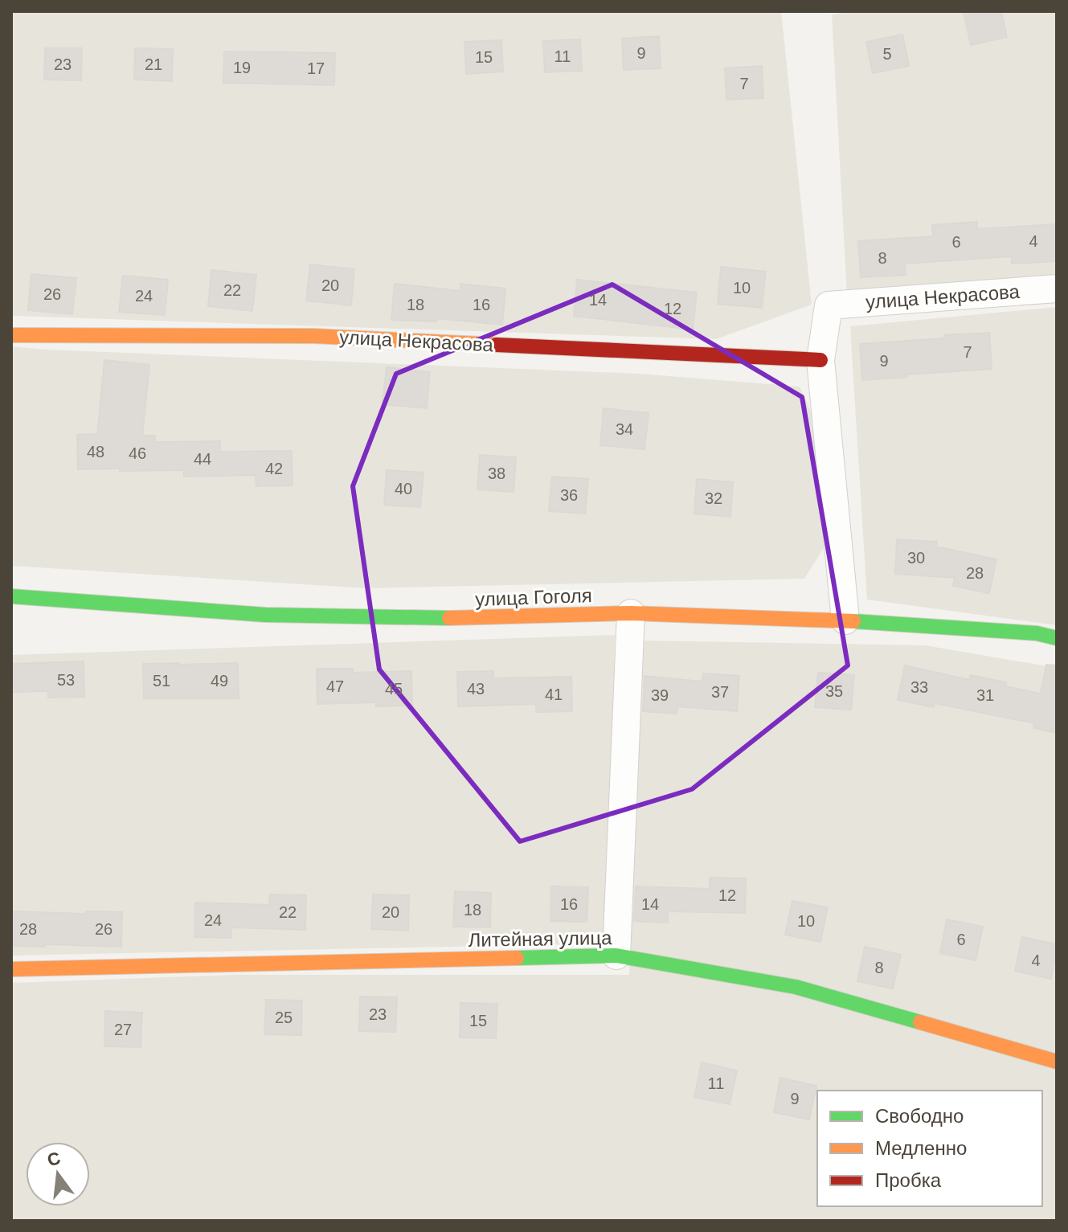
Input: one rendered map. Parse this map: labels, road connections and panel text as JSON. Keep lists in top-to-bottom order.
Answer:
{
  "streets": {
    "street": ["улица Некрасова", "улица Гоголя", "Литейная улица"]
  },
  "house_numbers": [
    "9",
    "5",
    "11",
    "15",
    "23",
    "21",
    "19",
    "17",
    "7",
    "4",
    "6",
    "8",
    "20",
    "10",
    "22",
    "26",
    "24",
    "14",
    "18",
    "16",
    "12",
    "7",
    "9",
    "34",
    "48",
    "46",
    "44",
    "42",
    "38",
    "40",
    "36",
    "32",
    "30",
    "28",
    "53",
    "51",
    "49",
    "47",
    "33",
    "45",
    "43",
    "35",
    "37",
    "41",
    "39",
    "31",
    "12",
    "16",
    "14",
    "18",
    "22",
    "20",
    "24",
    "10",
    "28",
    "26",
    "6",
    "4",
    "8",
    "23",
    "25",
    "15",
    "27",
    "11",
    "9"
  ],
  "legend": ["Свободно", "Медленно", "Пробка"],
  "north": "top"
}
